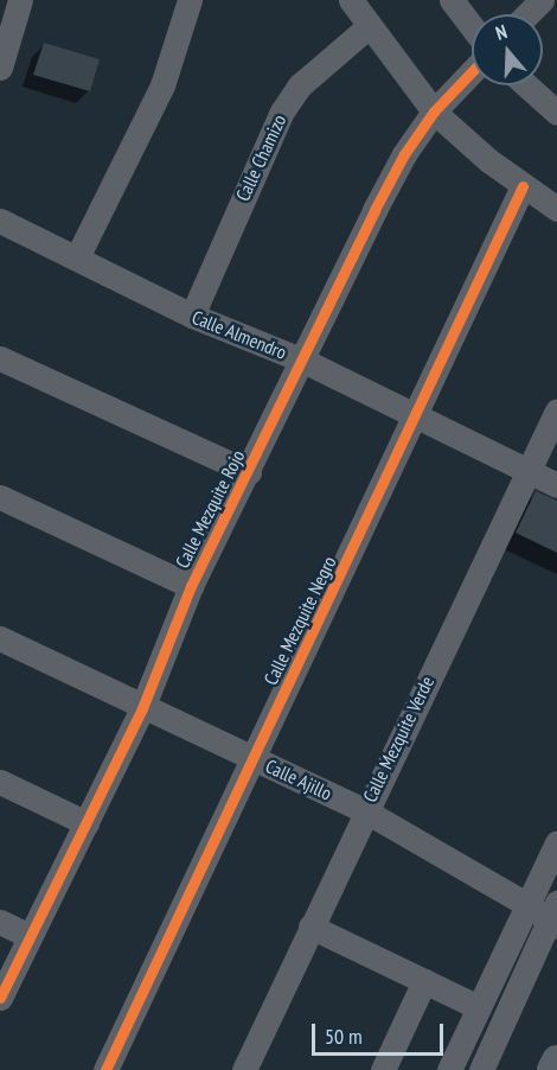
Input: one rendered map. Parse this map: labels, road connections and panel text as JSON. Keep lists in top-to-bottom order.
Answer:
{
  "streets": {
    "street": [
      "Calle Chamizo",
      "Calle Almendro",
      "Calle Mezquite Rojo",
      "Calle Mezquite Negro",
      "Calle Mezquite Verde",
      "Calle Ajillo"
    ]
  },
  "crossings": [
    ["Calle Chamizo", "Calle Almendro"],
    ["Calle Almendro", "Calle Mezquite Rojo"],
    ["Calle Almendro", "Calle Mezquite Negro"],
    ["Calle Almendro", "Calle Mezquite Verde"],
    ["Calle Mezquite Rojo", "Calle Ajillo"],
    ["Calle Mezquite Negro", "Calle Ajillo"],
    ["Calle Mezquite Verde", "Calle Ajillo"]
  ],
  "scale_bar": "50 m",
  "north": "top"
}
